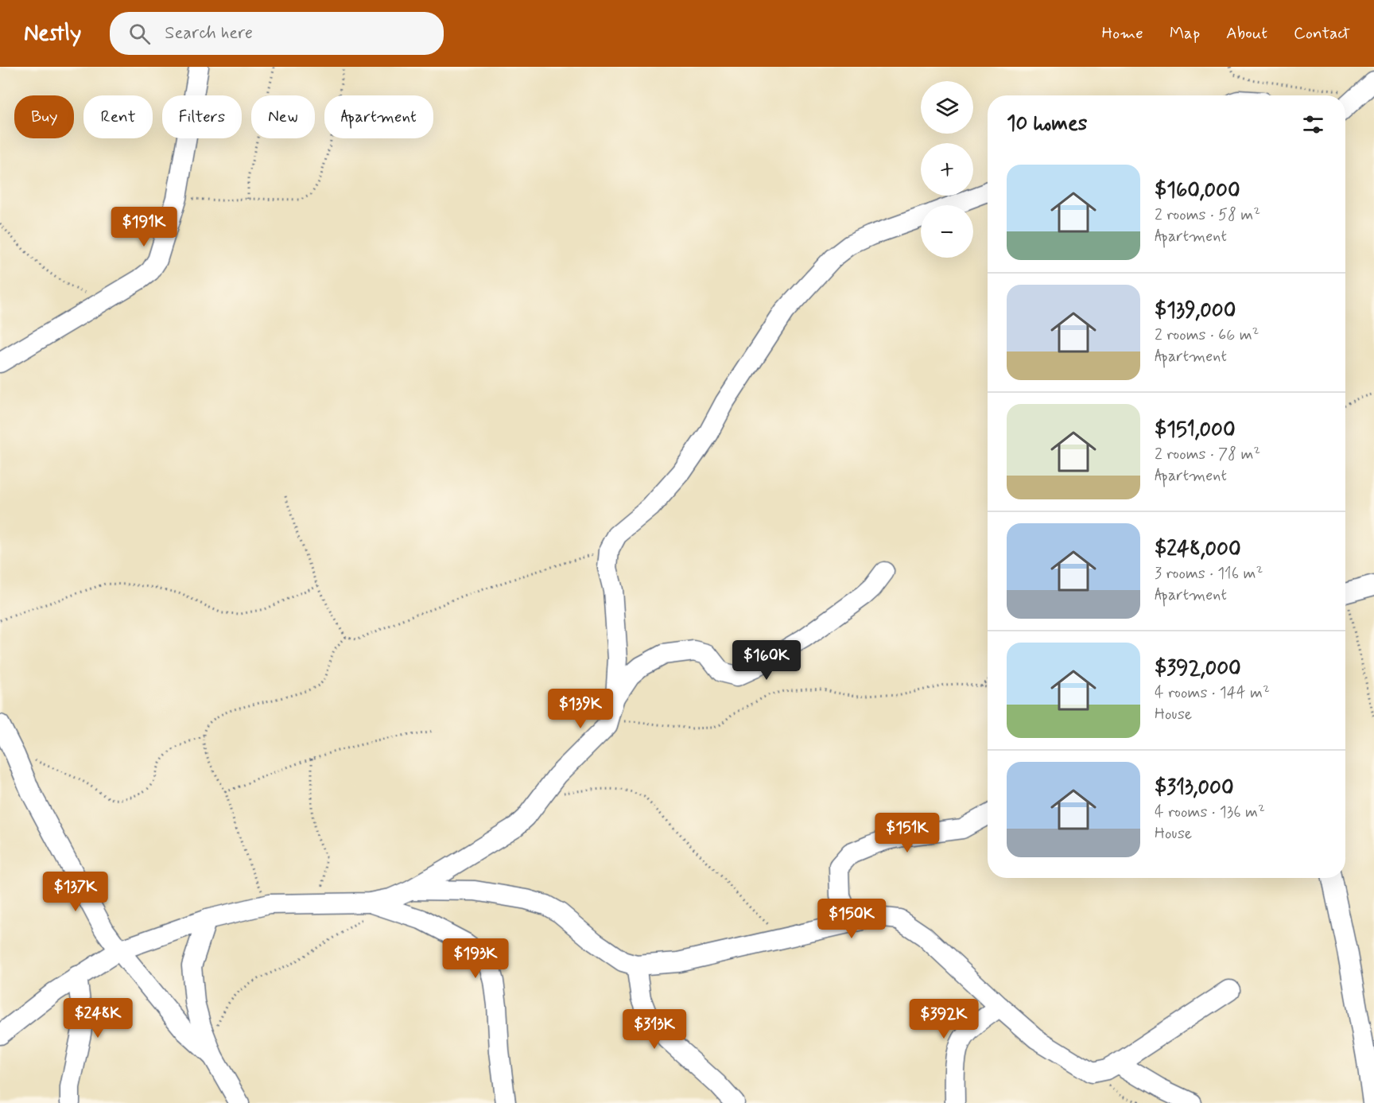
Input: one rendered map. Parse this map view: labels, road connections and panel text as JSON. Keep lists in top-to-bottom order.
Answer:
{
  "page": {
    "header": "Nestly",
    "search": "Search here",
    "nav": [
      "Home",
      "Map",
      "About",
      "Contact"
    ],
    "map_buttons": ["+", "−"],
    "chip": [
      "Buy",
      "Rent",
      "Filters",
      "New",
      "Apartment"
    ],
    "heading": "10 homes",
    "list": [
      {
        "name": "$160,000",
        "note": "2 rooms · 58 m² · Apartment"
      },
      {
        "name": "$139,000",
        "note": "2 rooms · 66 m² · Apartment"
      },
      {
        "name": "$151,000",
        "note": "2 rooms · 78 m² · Apartment"
      },
      {
        "name": "$248,000",
        "note": "3 rooms · 116 m² · Apartment"
      },
      {
        "name": "$392,000",
        "note": "4 rooms · 144 m² · House"
      },
      {
        "name": "$313,000",
        "note": "4 rooms · 136 m² · House"
      }
    ],
    "price": [
      "$191K",
      "$160K",
      "$139K",
      "$151K",
      "$137K",
      "$150K",
      "$193K",
      "$248K",
      "$392K",
      "$313K"
    ]
  }
}
